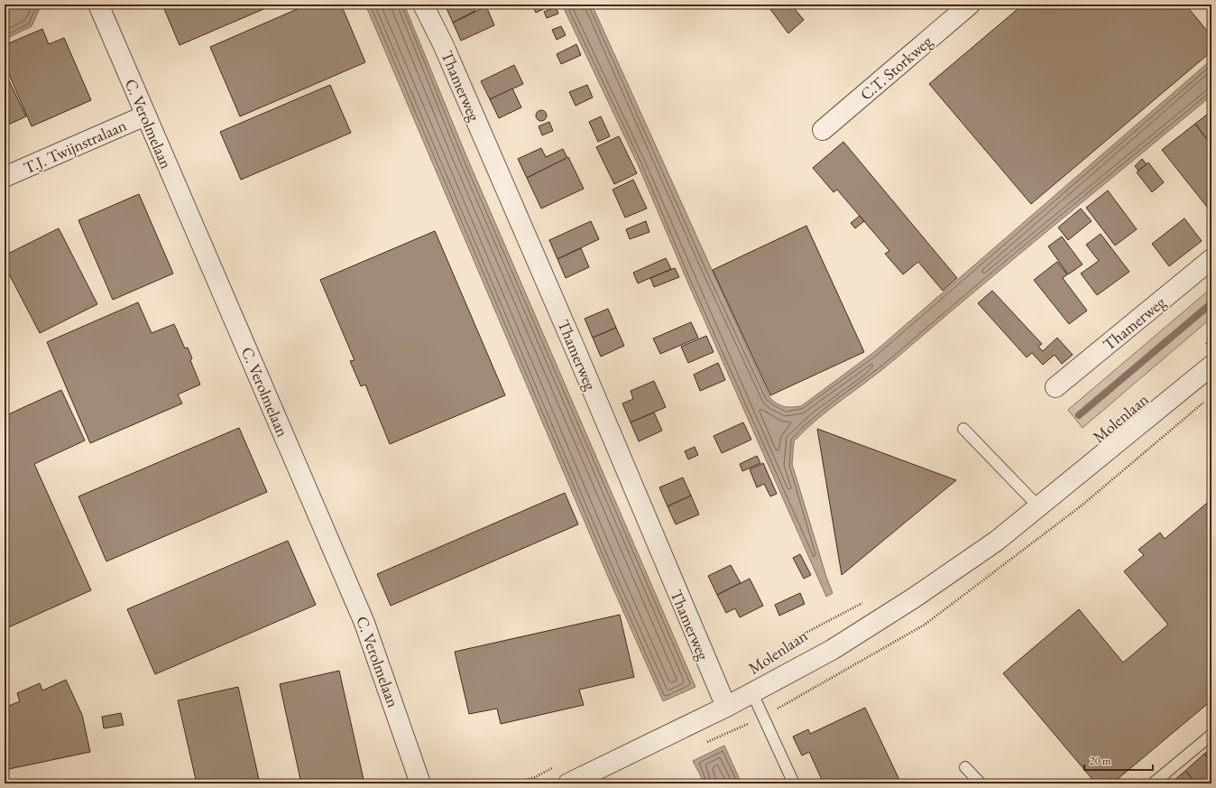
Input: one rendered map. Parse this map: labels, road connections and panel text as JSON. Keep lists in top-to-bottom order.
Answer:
{
  "streets": {
    "street": [
      "C.T. Storkweg",
      "Thamerweg",
      "C. Verolmelaan",
      "T.J. Twijnstralaan",
      "Molenlaan"
    ]
  },
  "crossings": [
    ["Thamerweg", "Molenlaan"],
    ["C. Verolmelaan", "T.J. Twijnstralaan"]
  ],
  "scale_bar": "20 m"
}
